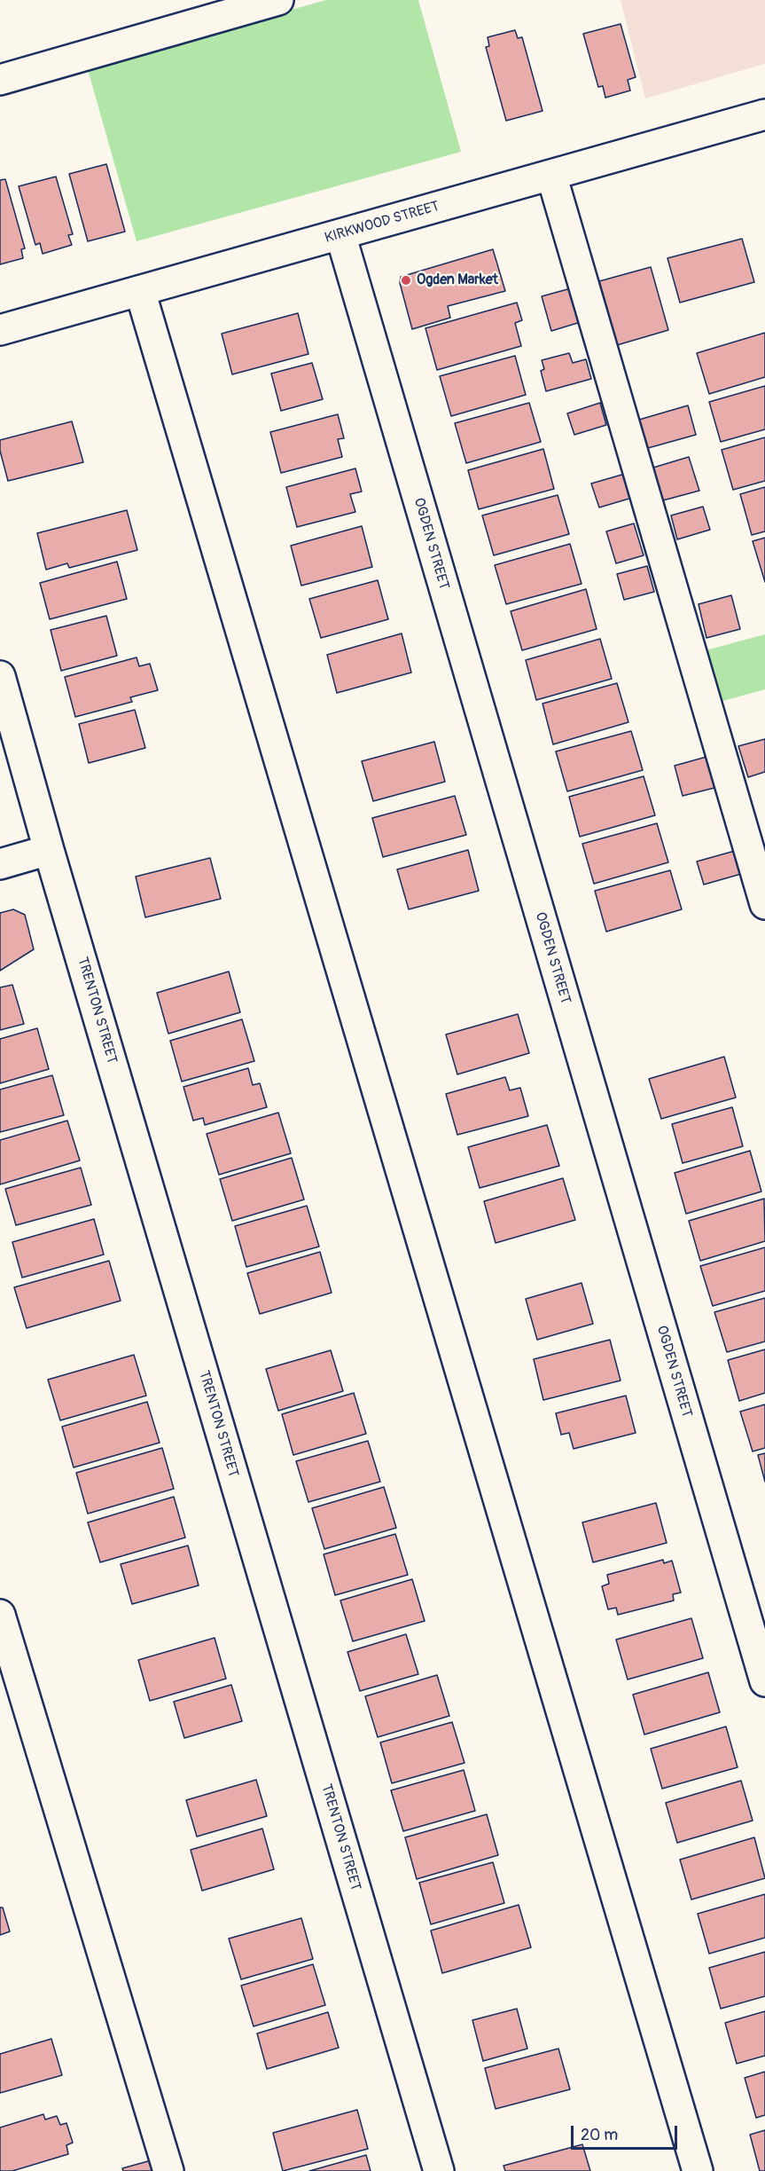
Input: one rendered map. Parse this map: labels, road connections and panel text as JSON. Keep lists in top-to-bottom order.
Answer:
{
  "streets": {
    "street": ["KIRKWOOD STREET", "OGDEN STREET", "TRENTON STREET"]
  },
  "crossings": [
    ["KIRKWOOD STREET", "OGDEN STREET"]
  ],
  "places": ["Ogden Market"],
  "scale_bar": "20 m"
}
